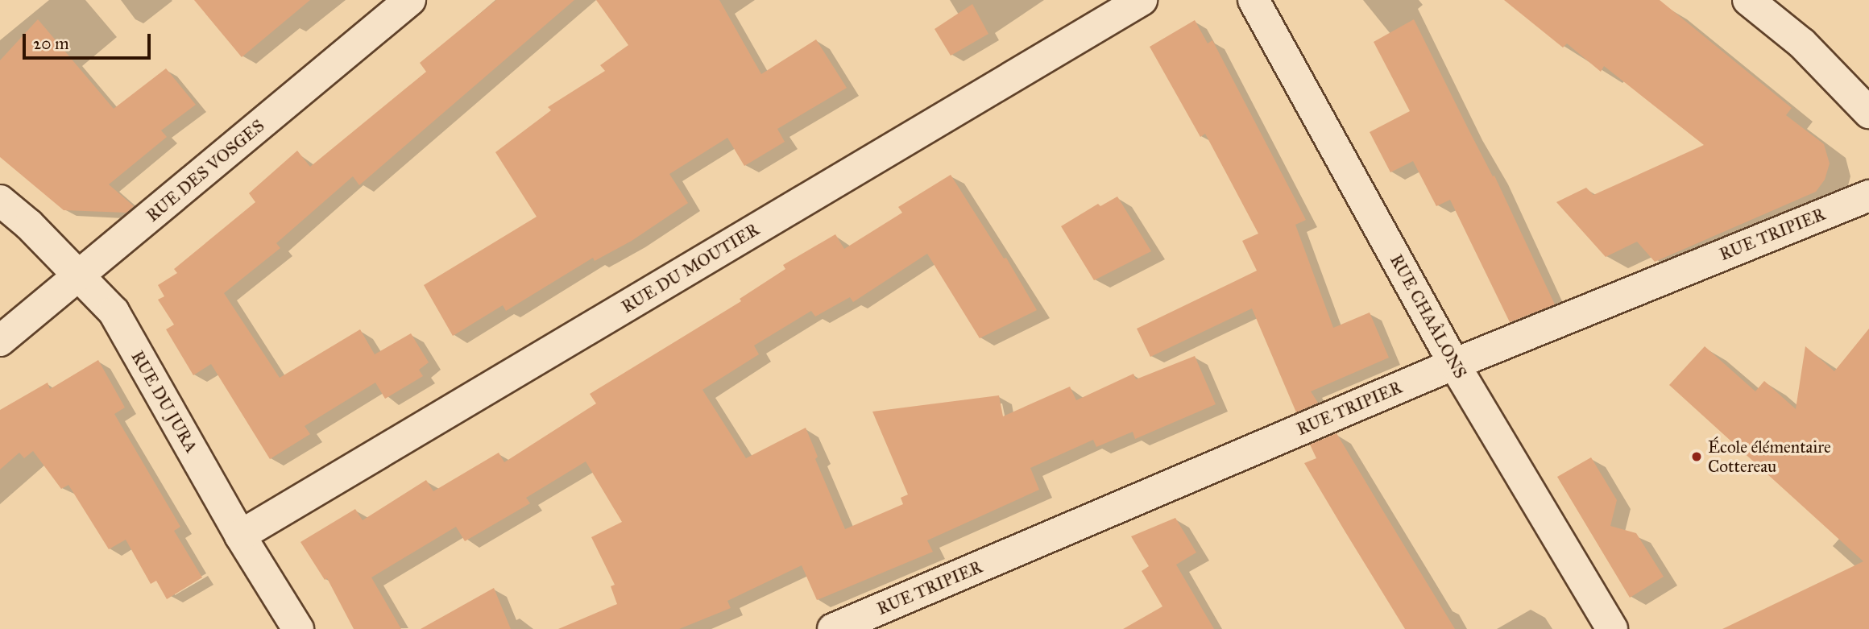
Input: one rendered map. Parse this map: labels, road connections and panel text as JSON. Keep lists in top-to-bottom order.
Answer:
{
  "streets": {
    "street": [
      "RUE DES VOSGES",
      "RUE TRIPIER",
      "RUE DU MOUTIER",
      "RUE CHAÂLONS",
      "RUE DU JURA"
    ]
  },
  "crossings": [
    ["RUE DES VOSGES", "RUE DU JURA"],
    ["RUE TRIPIER", "RUE CHAÂLONS"],
    ["RUE DU MOUTIER", "RUE DU JURA"]
  ],
  "places": ["École élémentaire Cottereau"],
  "scale_bar": "20 m"
}
